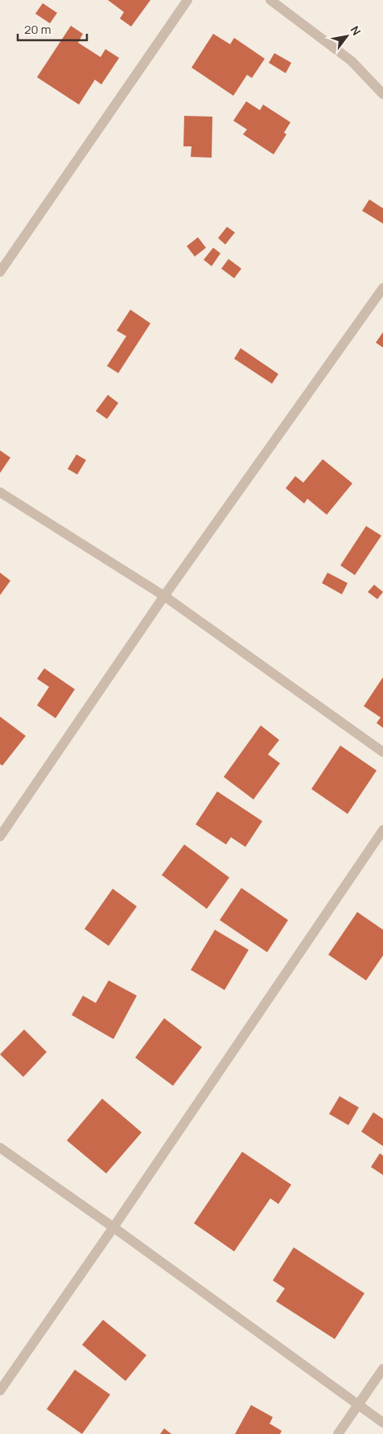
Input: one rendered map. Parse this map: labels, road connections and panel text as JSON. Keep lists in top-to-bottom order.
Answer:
{
  "scale_bar": "20 m",
  "north": "top right"
}
